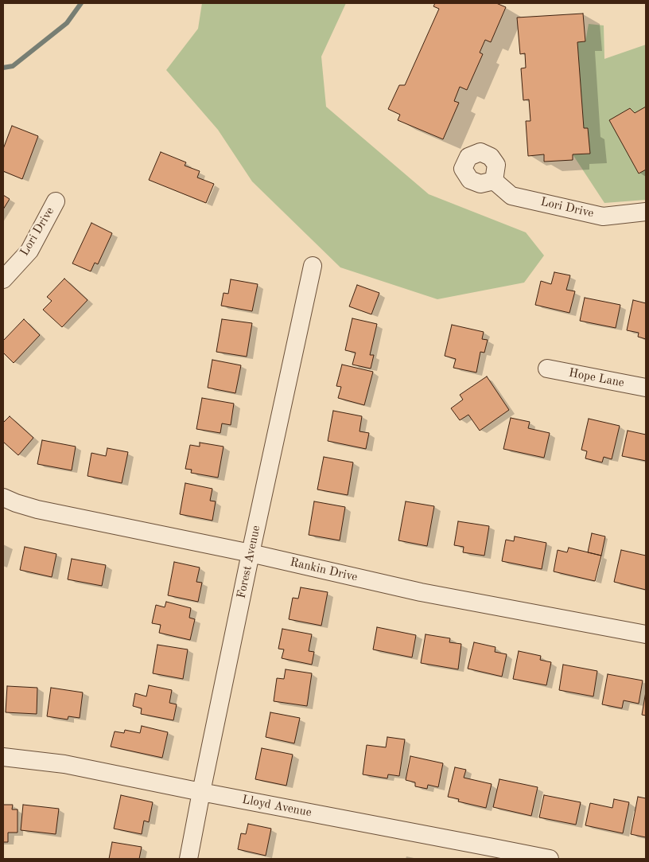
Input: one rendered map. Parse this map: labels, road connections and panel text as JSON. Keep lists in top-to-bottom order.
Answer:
{
  "streets": {
    "street": [
      "Lori Drive",
      "Hope Lane",
      "Forest Avenue",
      "Rankin Drive",
      "Lloyd Avenue"
    ]
  },
  "crossings": [
    ["Forest Avenue", "Rankin Drive"],
    ["Forest Avenue", "Lloyd Avenue"]
  ]
}
